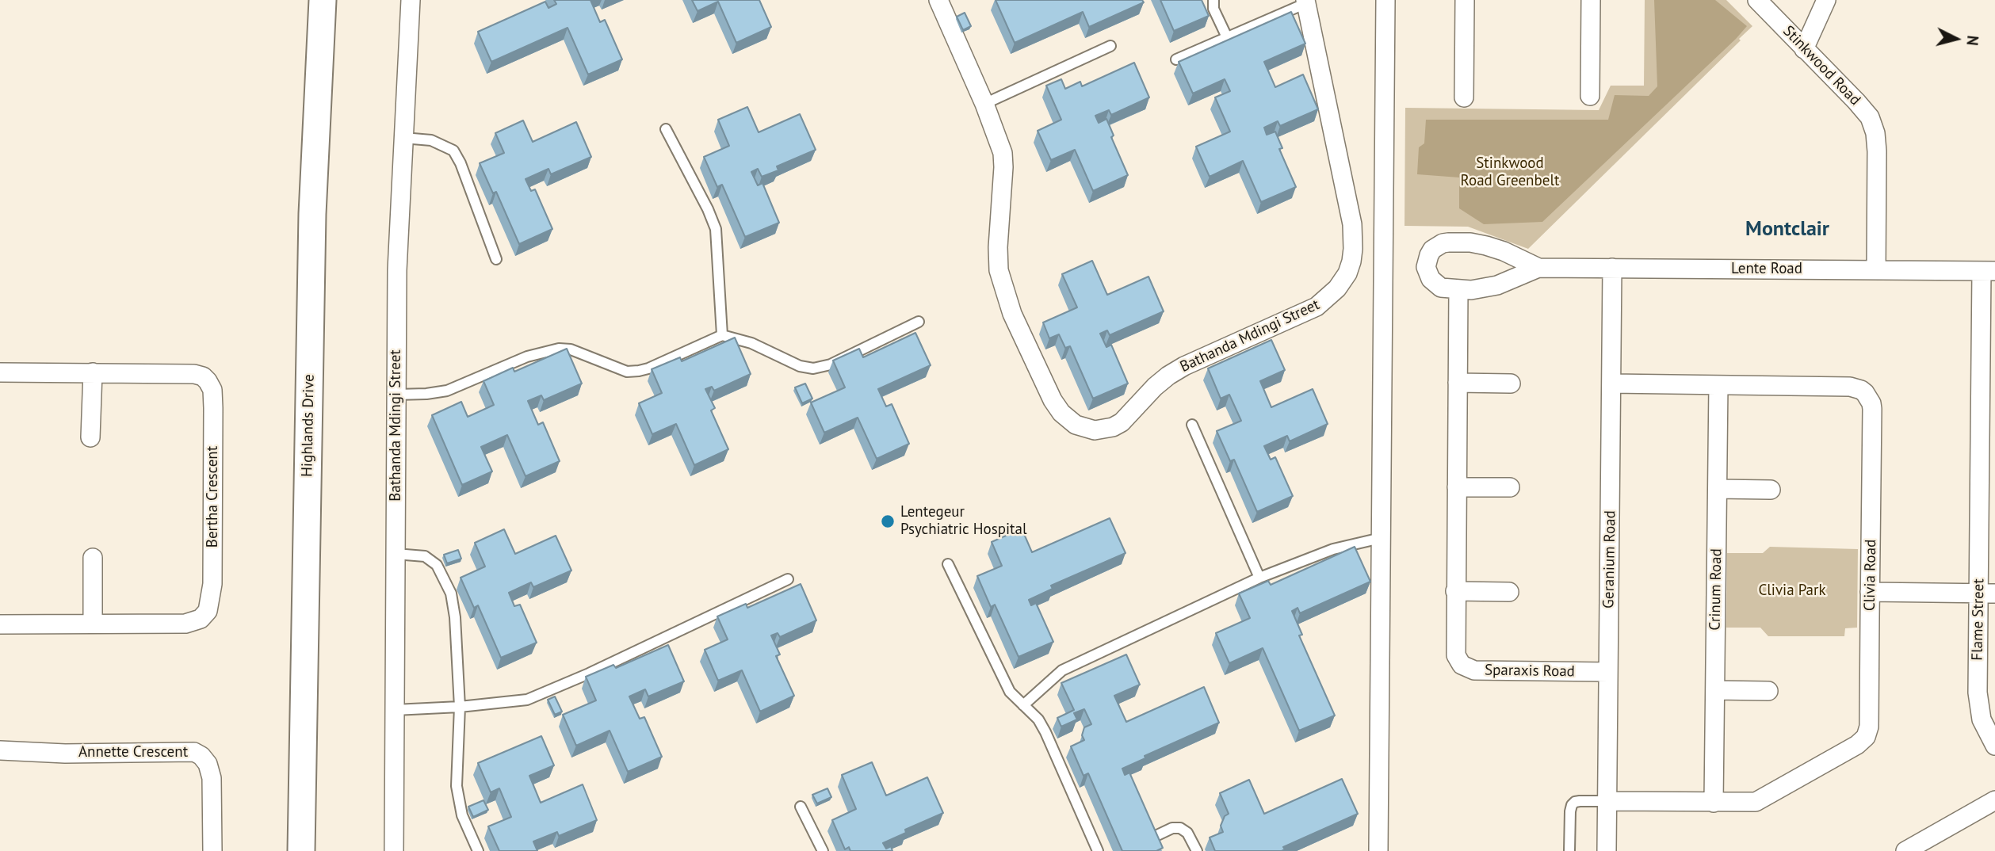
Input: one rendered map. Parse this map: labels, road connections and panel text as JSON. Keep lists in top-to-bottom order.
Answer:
{
  "streets": {
    "main road": ["Highlands Drive"],
    "street": [
      "Stinkwood Road",
      "Lente Road",
      "Bathanda Mdingi Street",
      "Bertha Crescent",
      "Geranium Road",
      "Clivia Road",
      "Crinum Road",
      "Flame Street",
      "Sparaxis Road",
      "Annette Crescent"
    ]
  },
  "crossings": [
    ["Stinkwood Road", "Lente Road"],
    ["Lente Road", "Geranium Road"],
    ["Lente Road", "Flame Street"],
    ["Lente Road", "Sparaxis Road"],
    ["Geranium Road", "Clivia Road"],
    ["Geranium Road", "Sparaxis Road"],
    ["Clivia Road", "Crinum Road"]
  ],
  "districts": ["Montclair"],
  "parks": ["Stinkwood Road Greenbelt", "Clivia Park"],
  "places": ["Lentegeur Psychiatric Hospital"],
  "north": "right"
}
